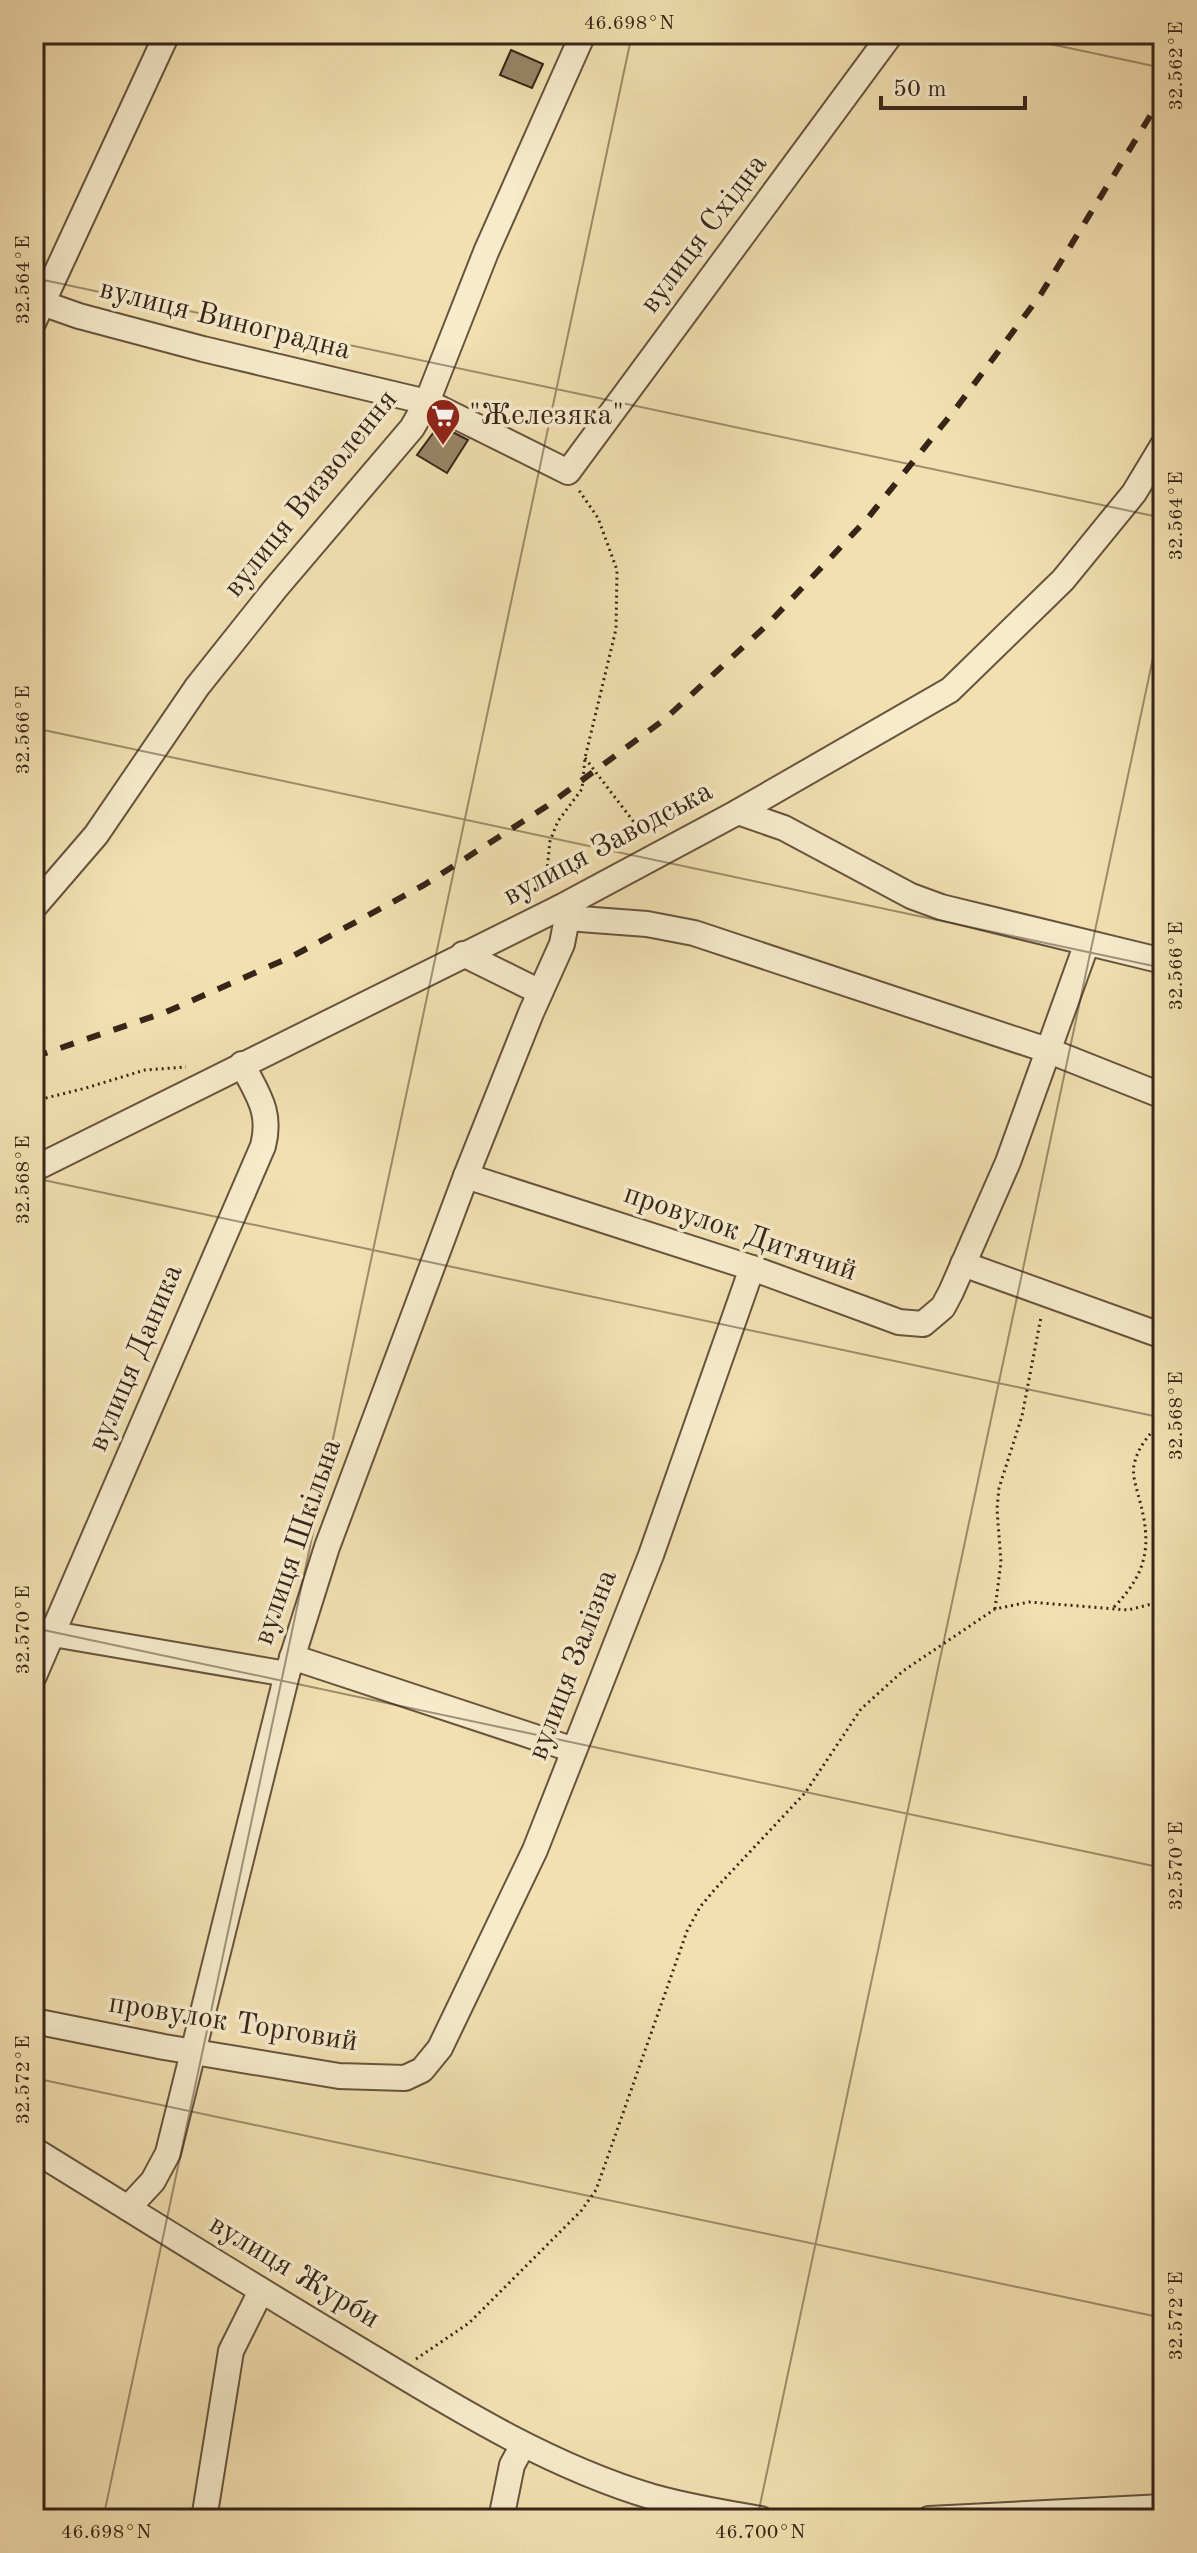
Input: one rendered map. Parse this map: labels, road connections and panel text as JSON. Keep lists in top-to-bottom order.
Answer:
{
  "streets": {
    "street": [
      "вулиця Східна",
      "вулиця Виноградна",
      "вулиця Визволення",
      "вулиця Заводська",
      "провулок Дитячий",
      "вулиця Даника",
      "вулиця Шкільна",
      "вулиця Залізна",
      "провулок Торговий",
      "вулиця Журби"
    ]
  },
  "crossings": [
    ["вулиця Східна", "вулиця Виноградна"],
    ["вулиця Виноградна", "вулиця Визволення"],
    ["вулиця Заводська", "вулиця Даника"],
    ["вулиця Заводська", "вулиця Шкільна"],
    ["провулок Дитячий", "вулиця Шкільна"],
    ["провулок Дитячий", "вулиця Залізна"],
    ["вулиця Шкільна", "провулок Торговий"],
    ["вулиця Шкільна", "вулиця Журби"],
    ["вулиця Залізна", "провулок Торговий"]
  ],
  "places": {
    "supermarket": ["\"Железяка\""]
  },
  "scale_bar": "50 m",
  "coordinates": [
    "46.698°N",
    "32.562°E",
    "32.564°E",
    "32.566°E",
    "32.568°E",
    "32.570°E",
    "32.572°E",
    "46.700°N"
  ]
}
